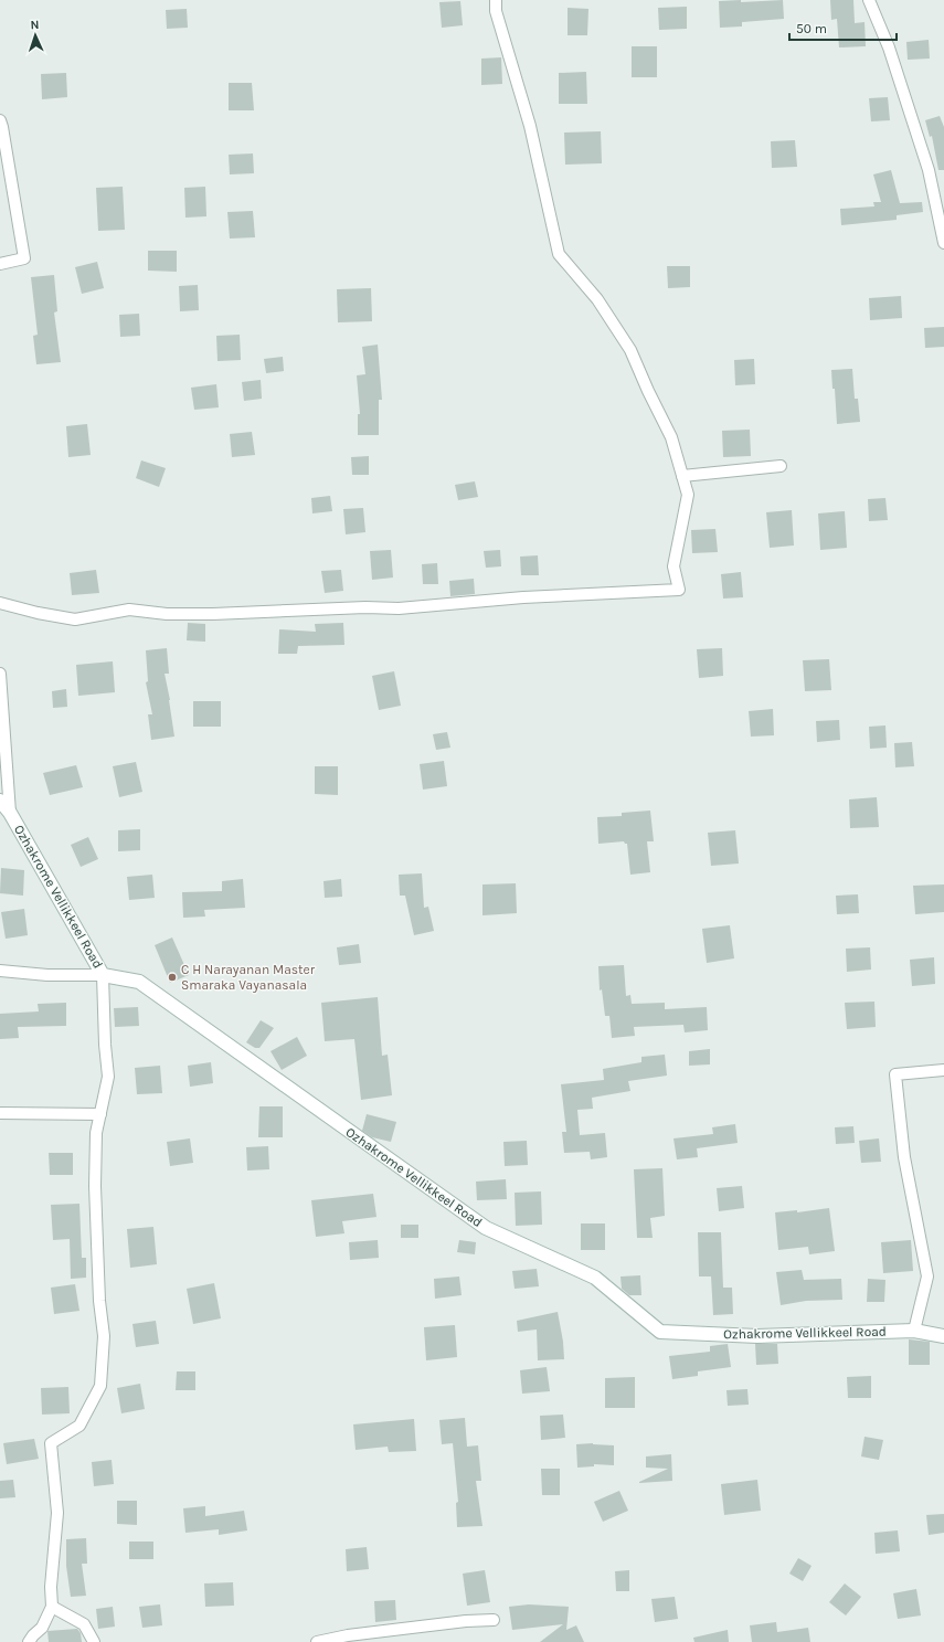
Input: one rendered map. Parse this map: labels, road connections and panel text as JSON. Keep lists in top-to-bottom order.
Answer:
{
  "streets": {
    "main road": ["Ozhakrome Vellikkeel Road"]
  },
  "places": ["C H Narayanan Master Smaraka Vayanasala"],
  "scale_bar": "50 m",
  "north": "top"
}
